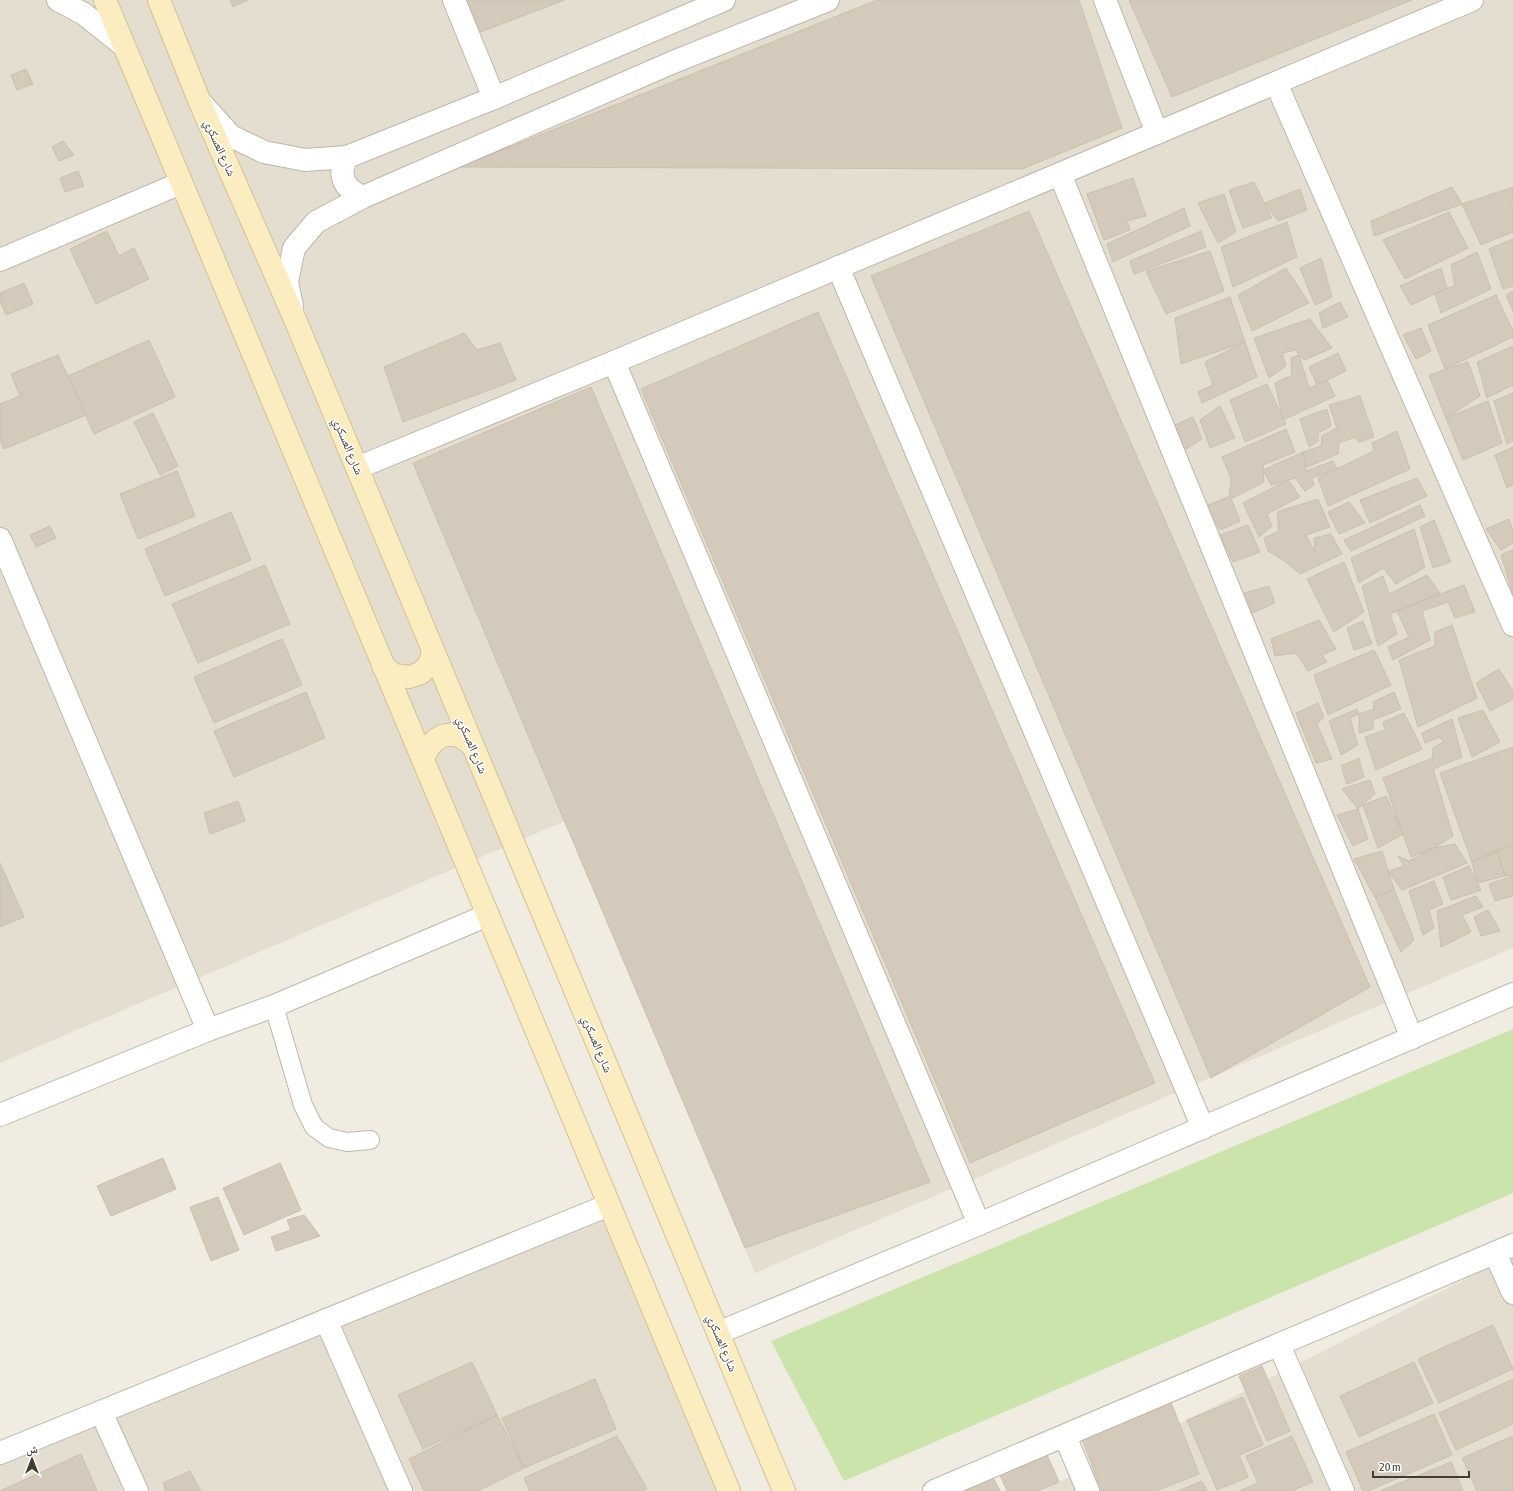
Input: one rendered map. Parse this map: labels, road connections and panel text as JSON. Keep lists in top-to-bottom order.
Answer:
{
  "streets": {
    "main road": ["شارع العسكري"]
  },
  "scale_bar": "20 m",
  "north": "top"
}
